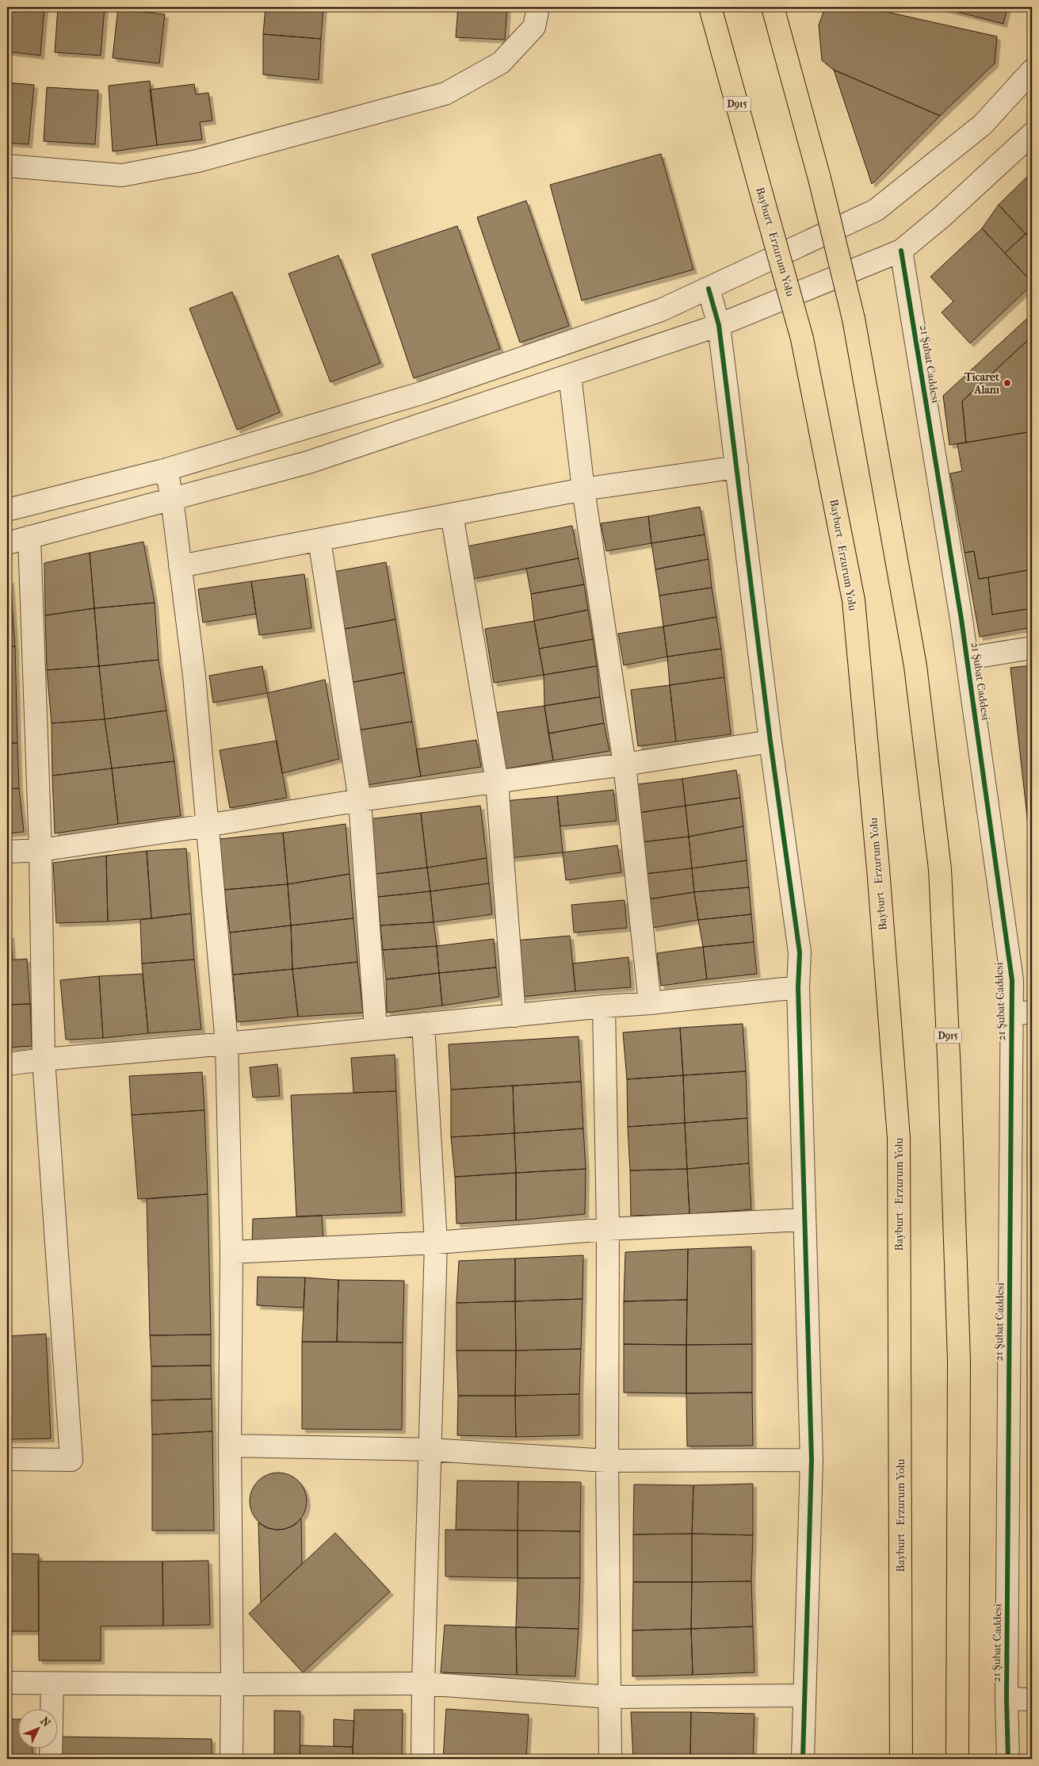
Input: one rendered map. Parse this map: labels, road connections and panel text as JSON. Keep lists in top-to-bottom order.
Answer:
{
  "streets": {
    "highway": ["D915", "Bayburt - Erzurum Yolu"],
    "street": ["21 Şubat Caddesi"]
  },
  "places": ["Ticaret Alanı"],
  "north": "top right"
}
